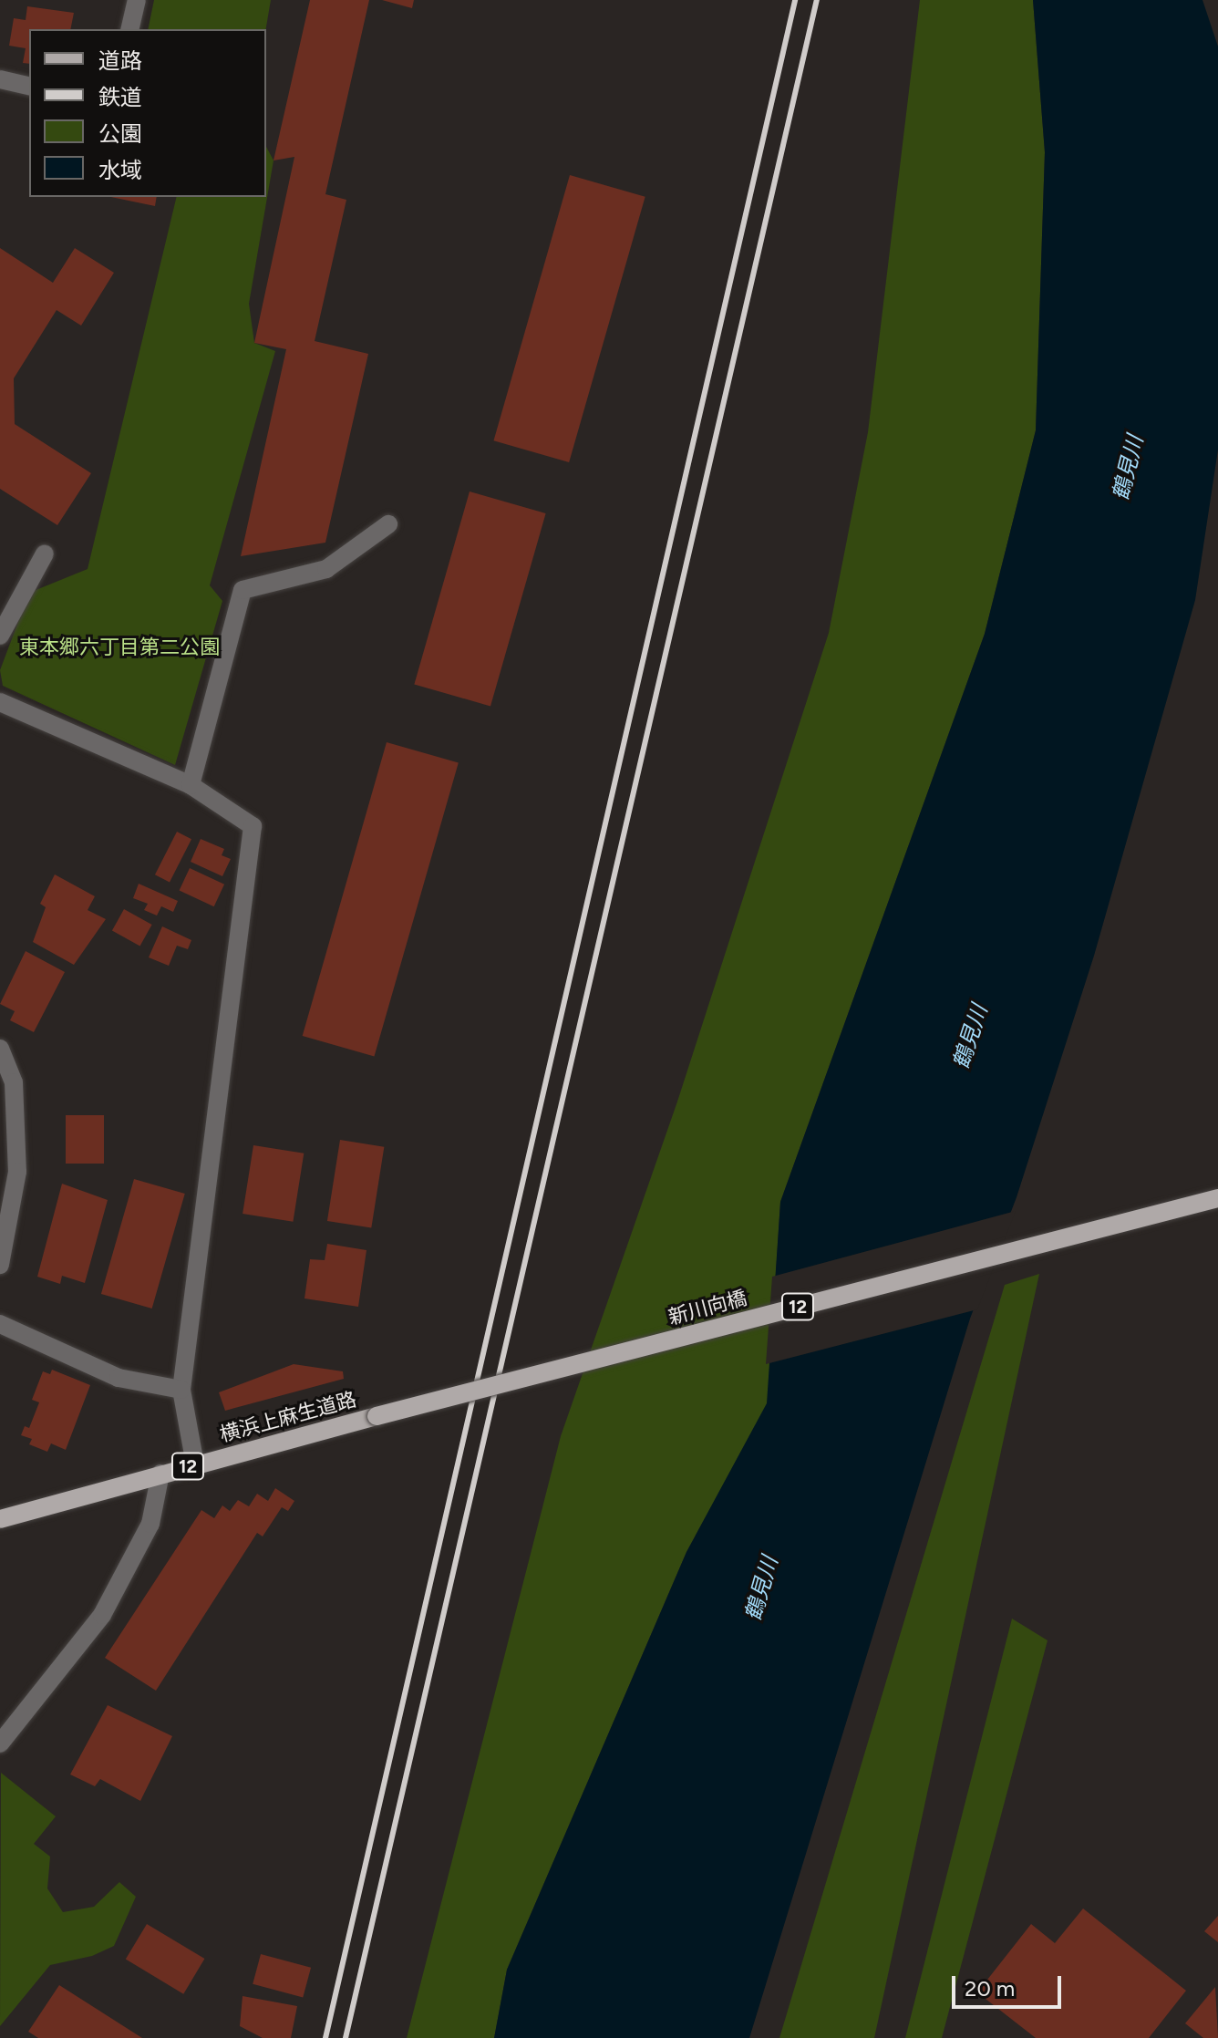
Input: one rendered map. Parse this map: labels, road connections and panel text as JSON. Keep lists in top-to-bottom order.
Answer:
{
  "streets": {
    "main road": ["12", "新川向橋", "横浜上麻生道路"]
  },
  "crossings": [
    ["新川向橋", "横浜上麻生道路"]
  ],
  "water": ["鶴見川"],
  "parks": ["東本郷六丁目第二公園"],
  "legend": [
    "道路",
    "鉄道",
    "公園",
    "水域"
  ],
  "scale_bar": "20 m"
}
